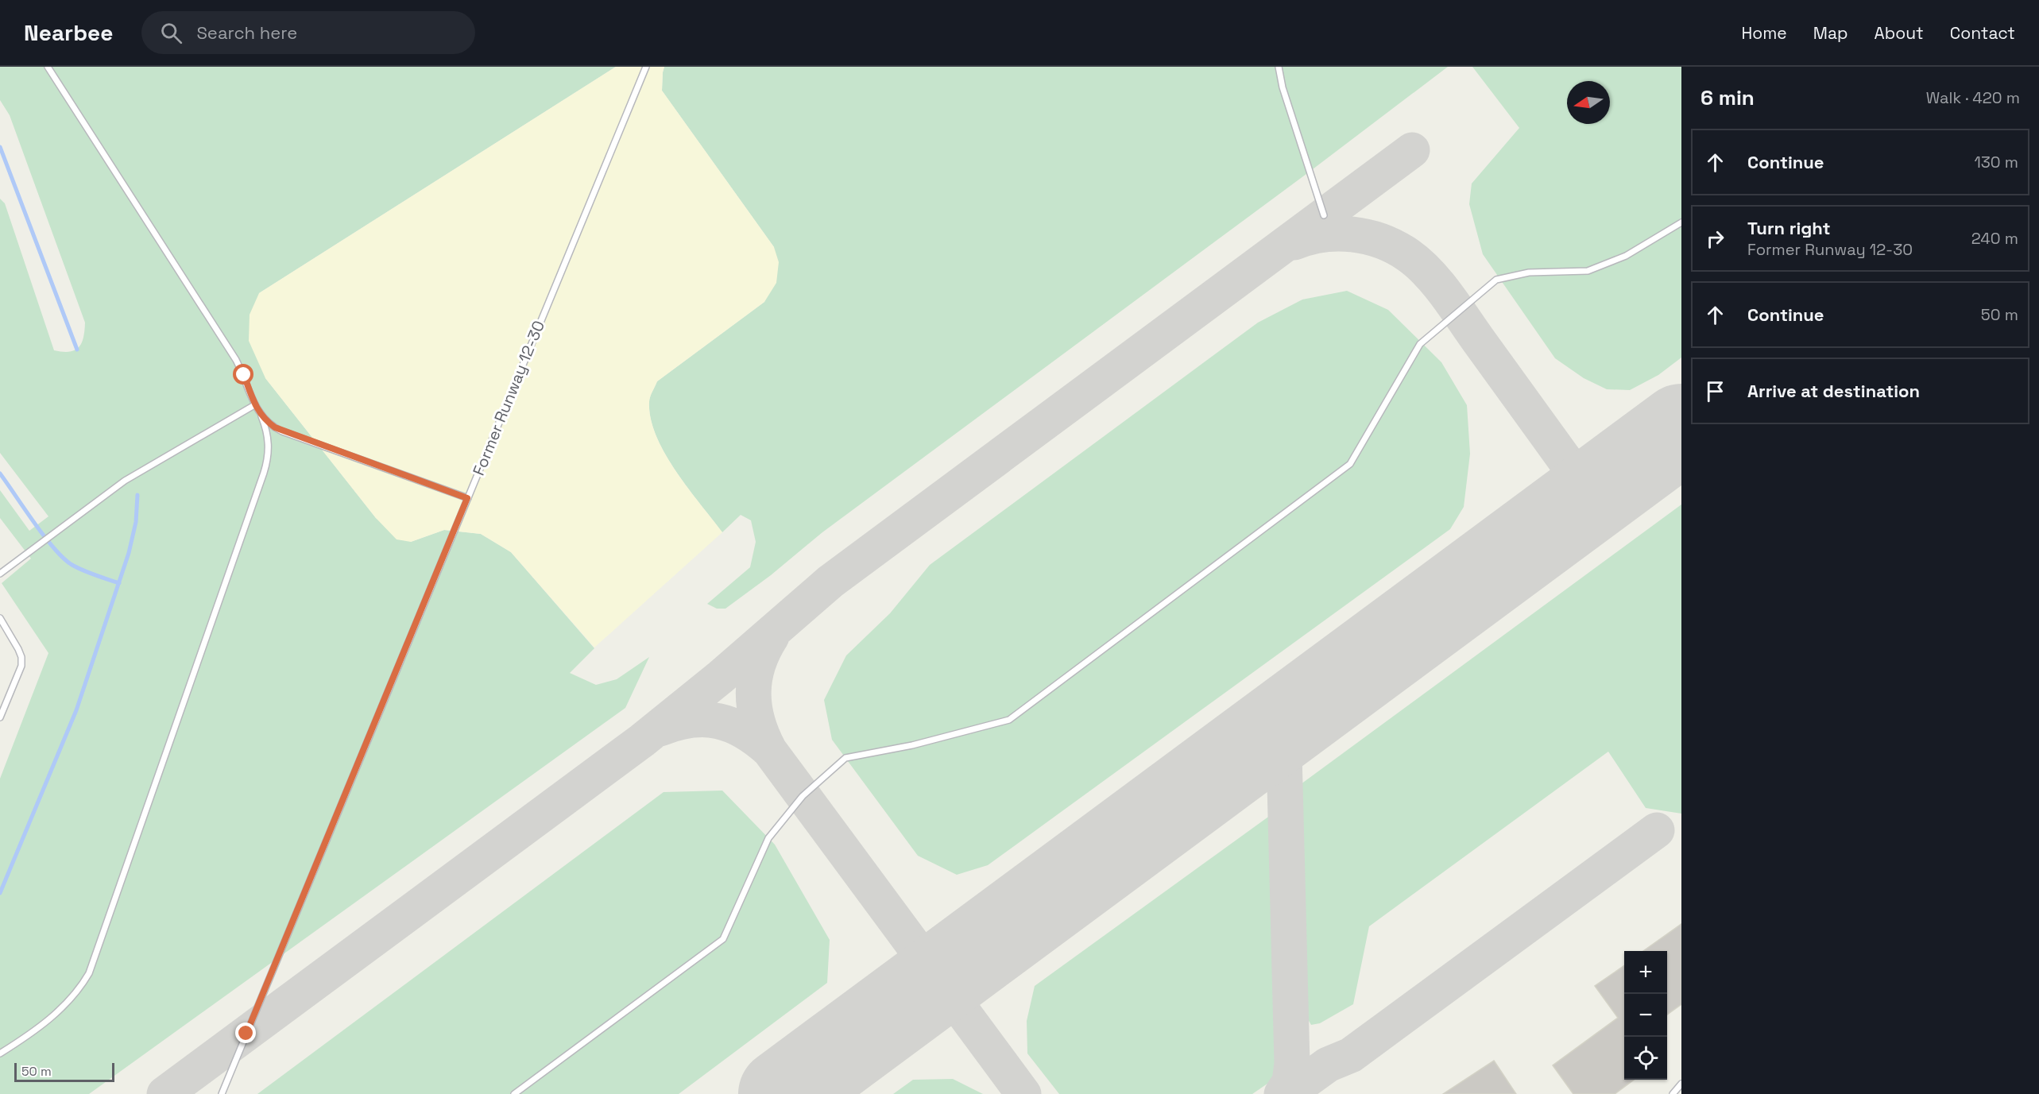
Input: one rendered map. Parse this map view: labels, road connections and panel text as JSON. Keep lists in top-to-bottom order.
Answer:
{
  "streets": {
    "lane": ["Former Runway 12-30"]
  },
  "scale_bar": "50 m",
  "north": "left",
  "page": {
    "header": "Nearbee",
    "search": "Search here",
    "nav": [
      "Home",
      "Map",
      "About",
      "Contact"
    ],
    "heading": ["6 min", "Walk · 420 m"],
    "list": [
      ["Continue", "130 m"],
      ["Turn right", "Former Runway 12-30", "240 m"],
      ["Continue", "50 m"],
      "Arrive at destination"
    ],
    "map_buttons": ["+", "−"],
    "scale": "50 m"
  }
}
